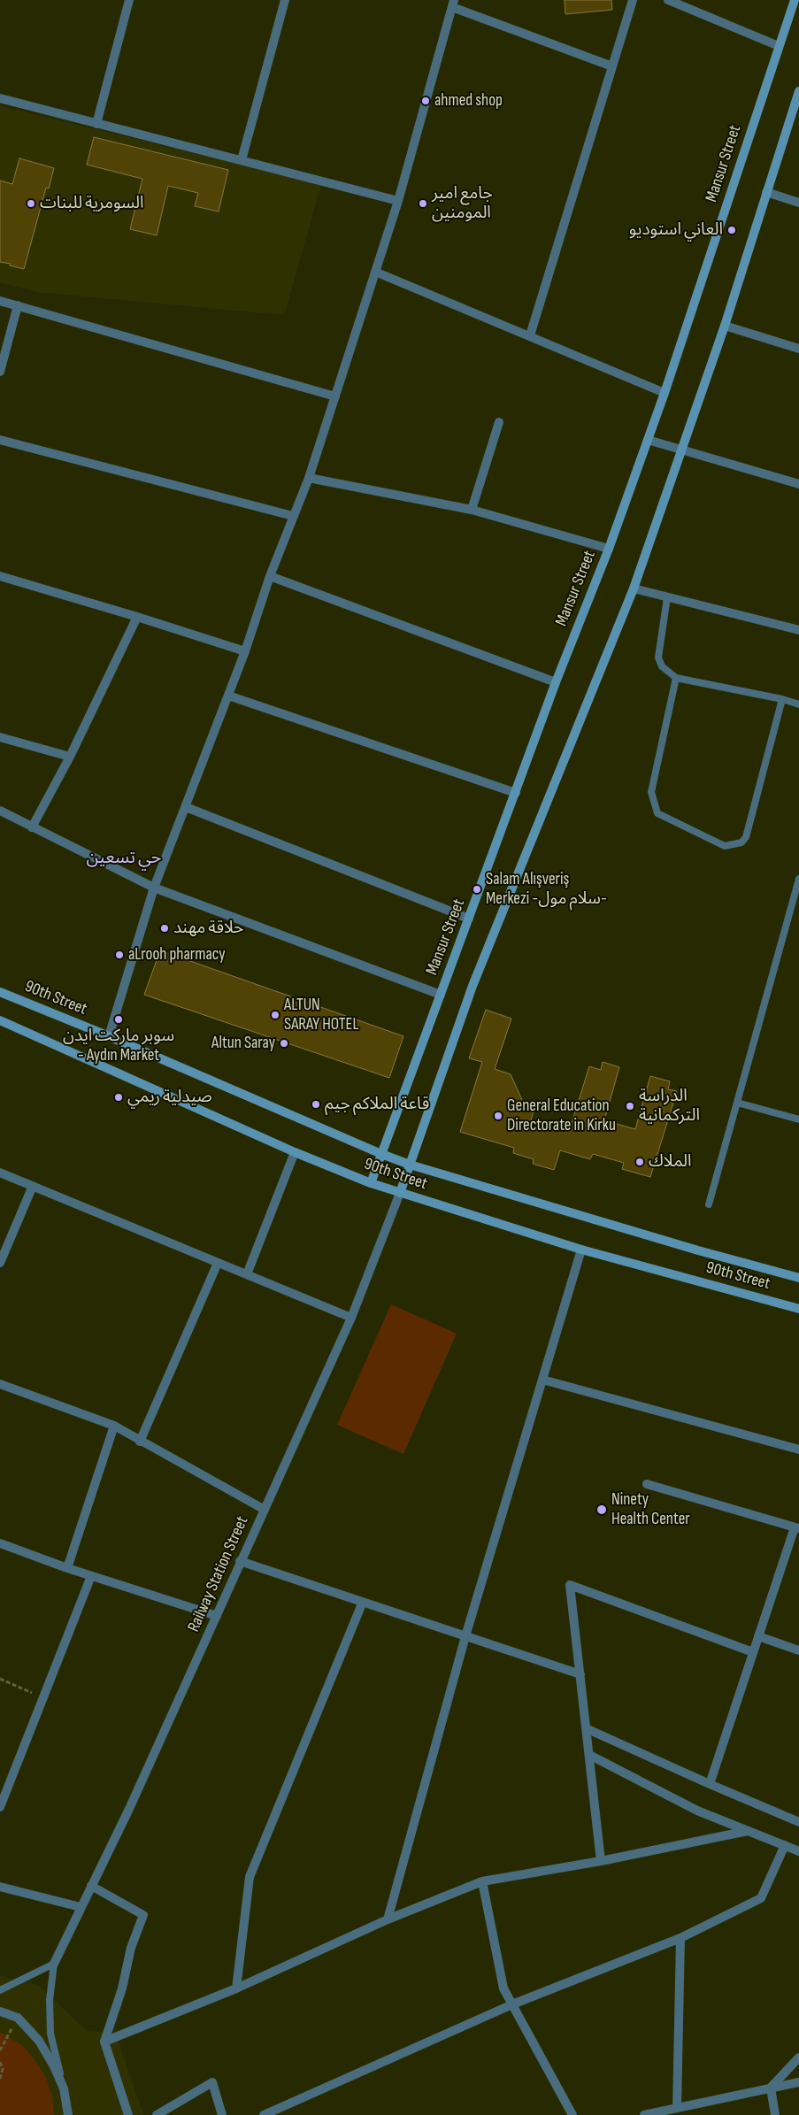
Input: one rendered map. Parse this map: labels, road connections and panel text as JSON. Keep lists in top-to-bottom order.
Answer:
{
  "streets": {
    "street": ["Mansur Street", "90th Street", "Railway Station Street"]
  },
  "crossings": [
    ["Mansur Street", "90th Street"],
    ["90th Street", "Railway Station Street"]
  ],
  "districts": ["حي تسعين"],
  "places": [
    "ahmed shop",
    "السومرية للبنات",
    "جامع امير المومنين",
    "العاني استوديو",
    "Salam Alışveriş Merkezi -سلام مول-",
    "حلاقة مهند",
    "aLrooh pharmacy",
    "ALTUN SARAY HOTEL",
    "سوبر ماركت ايدن - Aydın Market",
    "Altun Saray",
    "صيدلية ريمي",
    "قاعة الملاكم جيم",
    "الدراسة التركمانية",
    "General Education Directorate in Kirku",
    "الملاك",
    "Ninety Health Center"
  ]
}
